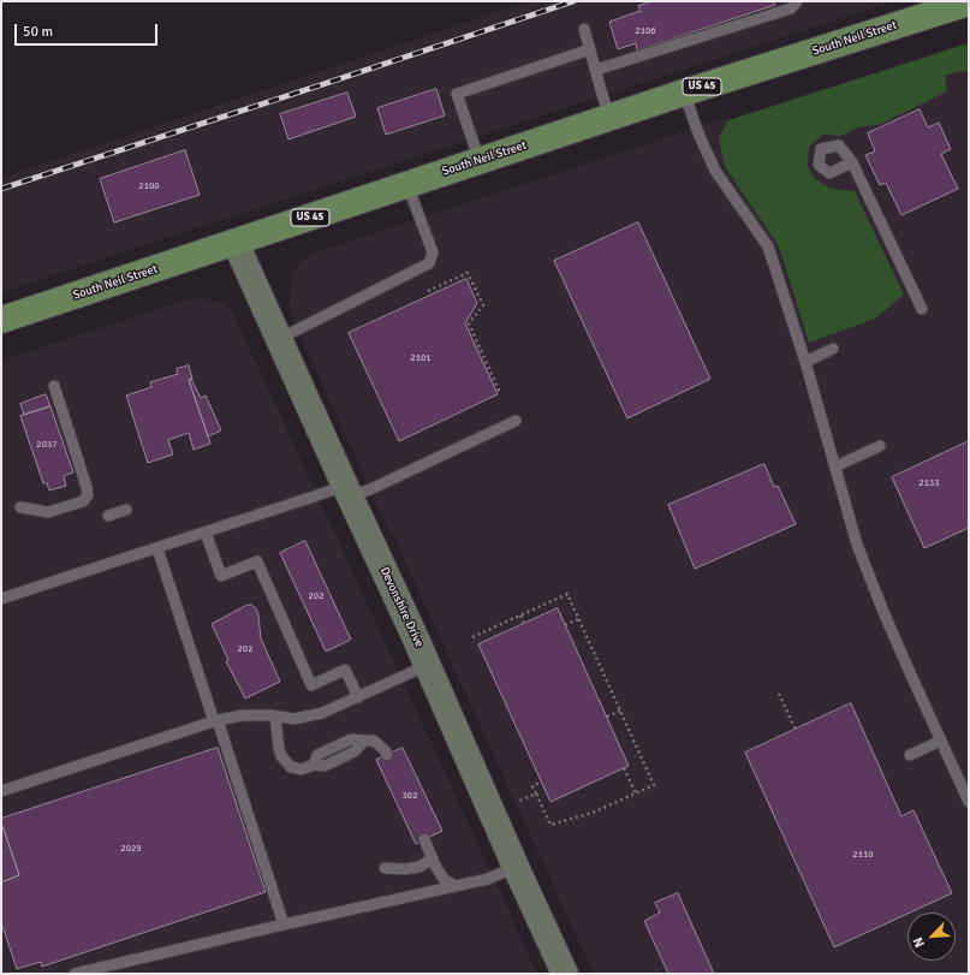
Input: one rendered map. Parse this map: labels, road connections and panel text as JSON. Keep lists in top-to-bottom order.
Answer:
{
  "streets": {
    "main road": ["South Neil Street", "US 45"],
    "street": ["Devonshire Drive"]
  },
  "crossings": [
    ["South Neil Street", "Devonshire Drive"]
  ],
  "house_numbers": [
    "2106",
    "2100",
    "2101",
    "2037",
    "2133",
    "202",
    "202",
    "302",
    "2029",
    "2110"
  ],
  "scale_bar": "50 m",
  "north": "bottom left"
}
